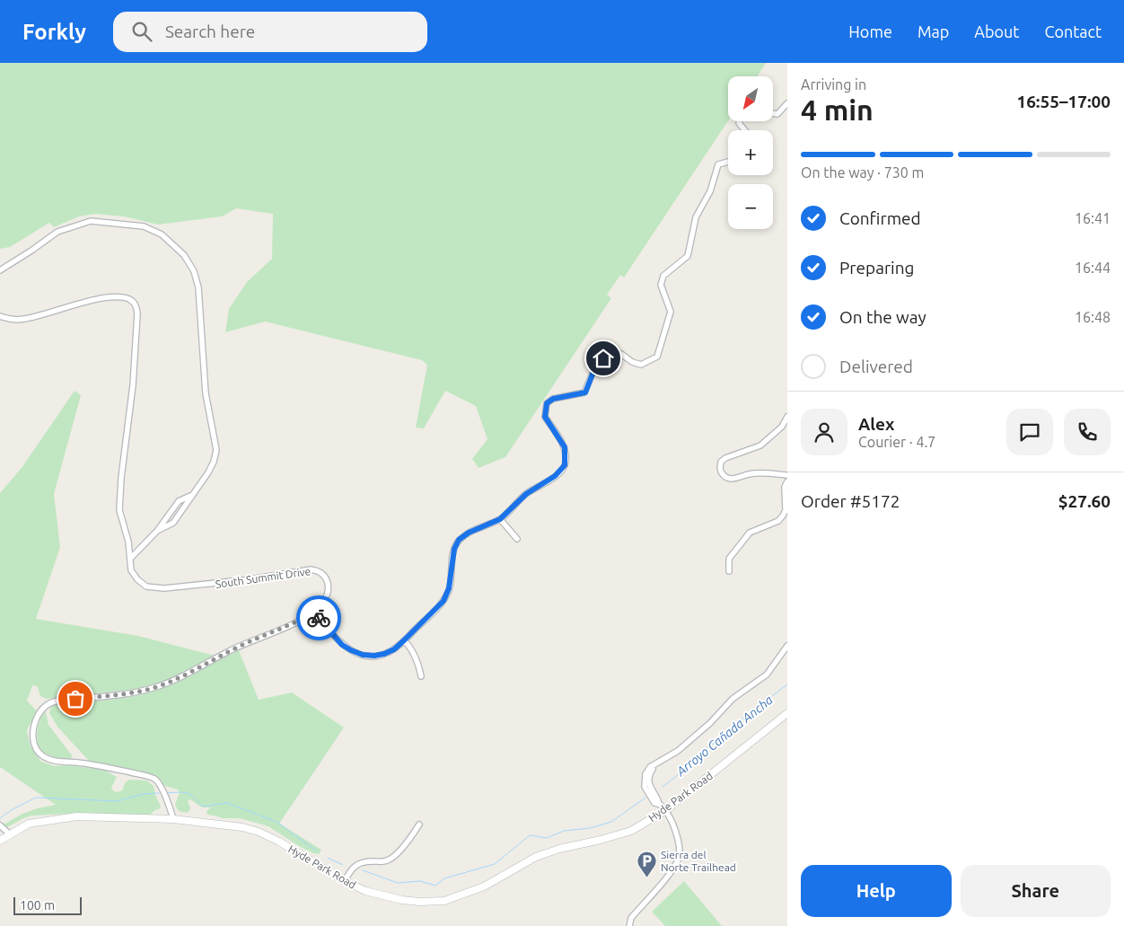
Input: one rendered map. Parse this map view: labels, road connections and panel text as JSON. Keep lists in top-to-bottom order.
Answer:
{
  "streets": {
    "main road": ["Hyde Park Road"],
    "street": ["South Summit Drive"]
  },
  "crossings": [
    ["South Summit Drive", "Hyde Park Road"]
  ],
  "water": ["Arroyo Cañada Ancha"],
  "places": {
    "parking": ["Sierra del Norte Trailhead"]
  },
  "scale_bar": "100 m",
  "north": "bottom left",
  "page": {
    "header": "Forkly",
    "search": "Search here",
    "nav": [
      "Home",
      "Map",
      "About",
      "Contact"
    ],
    "heading": ["4 min", "Arriving in", "16:55–17:00"],
    "panel": [
      "Alex",
      "Courier · 4.7",
      "Order #5172",
      "$27.60"
    ],
    "map_buttons": ["+", "−"],
    "bar": "On the way · 730 m",
    "list": [
      ["Confirmed", "16:41"],
      ["Preparing", "16:44"],
      ["On the way", "16:48"],
      "Delivered"
    ],
    "buttons": ["Help", "Share"],
    "scale": "100 m"
  }
}
